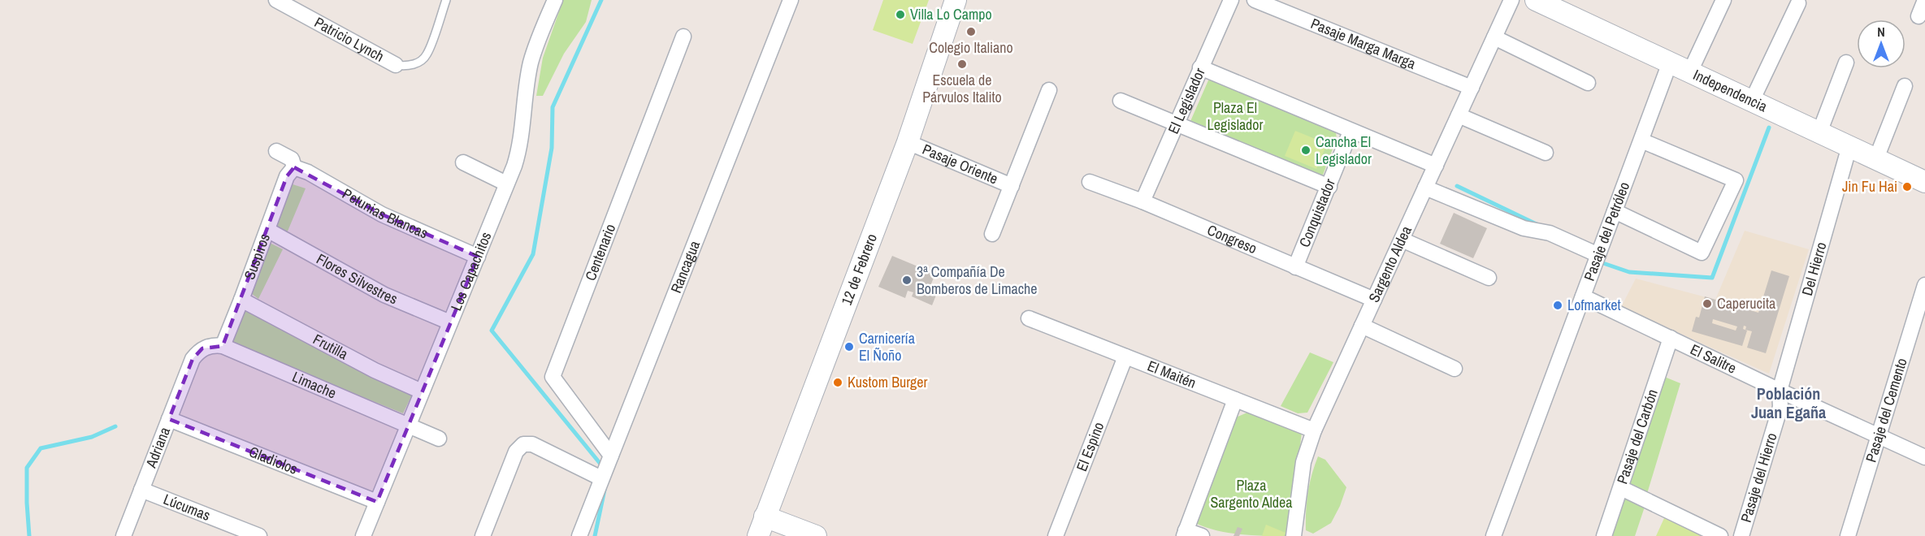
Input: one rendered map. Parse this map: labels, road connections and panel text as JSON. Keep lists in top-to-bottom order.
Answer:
{
  "streets": {
    "street": [
      "Patricio Lynch",
      "Pasaje Marga Marga",
      "Independencia",
      "El Legislador",
      "Pasaje Oriente",
      "Petunias Blancas",
      "Conquistador",
      "Pasaje del Petróleo",
      "Congreso",
      "Centenario",
      "Suspiros",
      "Sargento Aldea",
      "Rancagua",
      "Del Hierro",
      "12 de Febrero",
      "Los Capachitos",
      "Flores Silvestres",
      "Frutilla",
      "El Salitre",
      "El Maitén",
      "Limache",
      "Pasaje del Cemento",
      "Pasaje del Carbón",
      "El Espino",
      "Adriana",
      "Gladiolos",
      "Pasaje del Hierro",
      "Lúcumas"
    ]
  },
  "crossings": [
    ["Pasaje Marga Marga", "Sargento Aldea"],
    ["Independencia", "Pasaje del Petróleo"],
    ["Independencia", "Del Hierro"],
    ["El Legislador", "Congreso"],
    ["Pasaje Oriente", "12 de Febrero"],
    ["Petunias Blancas", "Suspiros"],
    ["Petunias Blancas", "Los Capachitos"],
    ["Conquistador", "Congreso"],
    ["Pasaje del Petróleo", "El Salitre"],
    ["Congreso", "Sargento Aldea"],
    ["Centenario", "Rancagua"],
    ["Suspiros", "Flores Silvestres"],
    ["Suspiros", "Frutilla"],
    ["Suspiros", "Limache"],
    ["Suspiros", "Adriana"],
    ["Sargento Aldea", "El Maitén"],
    ["Del Hierro", "El Salitre"],
    ["Del Hierro", "Pasaje del Hierro"],
    ["Los Capachitos", "Flores Silvestres"],
    ["Los Capachitos", "Frutilla"],
    ["Los Capachitos", "Limache"],
    ["Los Capachitos", "Gladiolos"],
    ["El Salitre", "Pasaje del Cemento"],
    ["El Salitre", "Pasaje del Carbón"],
    ["El Salitre", "Pasaje del Hierro"],
    ["El Maitén", "El Espino"],
    ["Limache", "Adriana"],
    ["Adriana", "Gladiolos"],
    ["Adriana", "Lúcumas"]
  ],
  "districts": ["Población Juan Egaña"],
  "parks": ["Plaza El Legislador", "Plaza Sargento Aldea"],
  "places": [
    "Villa Lo Campo",
    "Colegio Italiano",
    "Escuela de Párvulos Italito",
    "Cancha El Legislador",
    "Jin Fu Hai",
    "3ª Compañía De Bomberos de Limache",
    "Caperucita",
    "Lofmarket",
    "Carnicería El Ñoño",
    "Kustom Burger"
  ],
  "north": "top"
}
